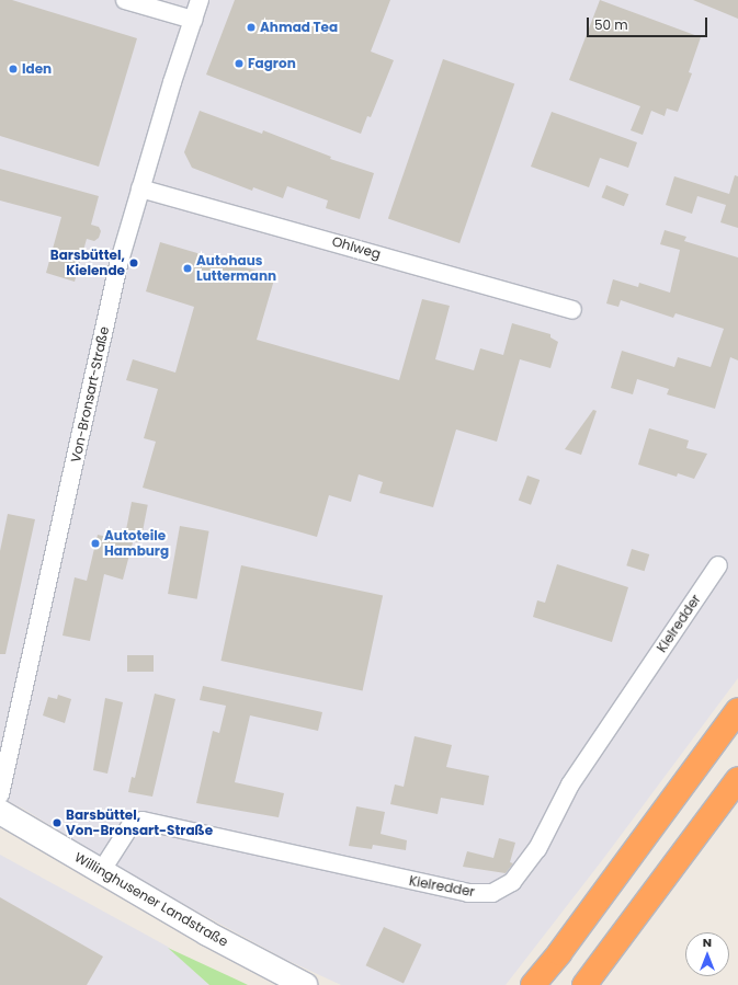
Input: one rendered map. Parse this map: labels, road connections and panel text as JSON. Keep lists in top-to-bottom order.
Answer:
{
  "streets": {
    "main road": ["Willinghusener Landstraße"],
    "street": ["Ohlweg", "Von-Bronsart-Straße", "Kielredder"]
  },
  "crossings": [
    ["Ohlweg", "Von-Bronsart-Straße"],
    ["Kielredder", "Willinghusener Landstraße"]
  ],
  "places": [
    "Ahmad Tea",
    "Fagron",
    "Iden",
    "Barsbüttel, Kielende",
    "Autohaus Luttermann",
    "Autoteile Hamburg",
    "Barsbüttel, Von-Bronsart-Straße"
  ],
  "scale_bar": "50 m",
  "north": "top"
}
